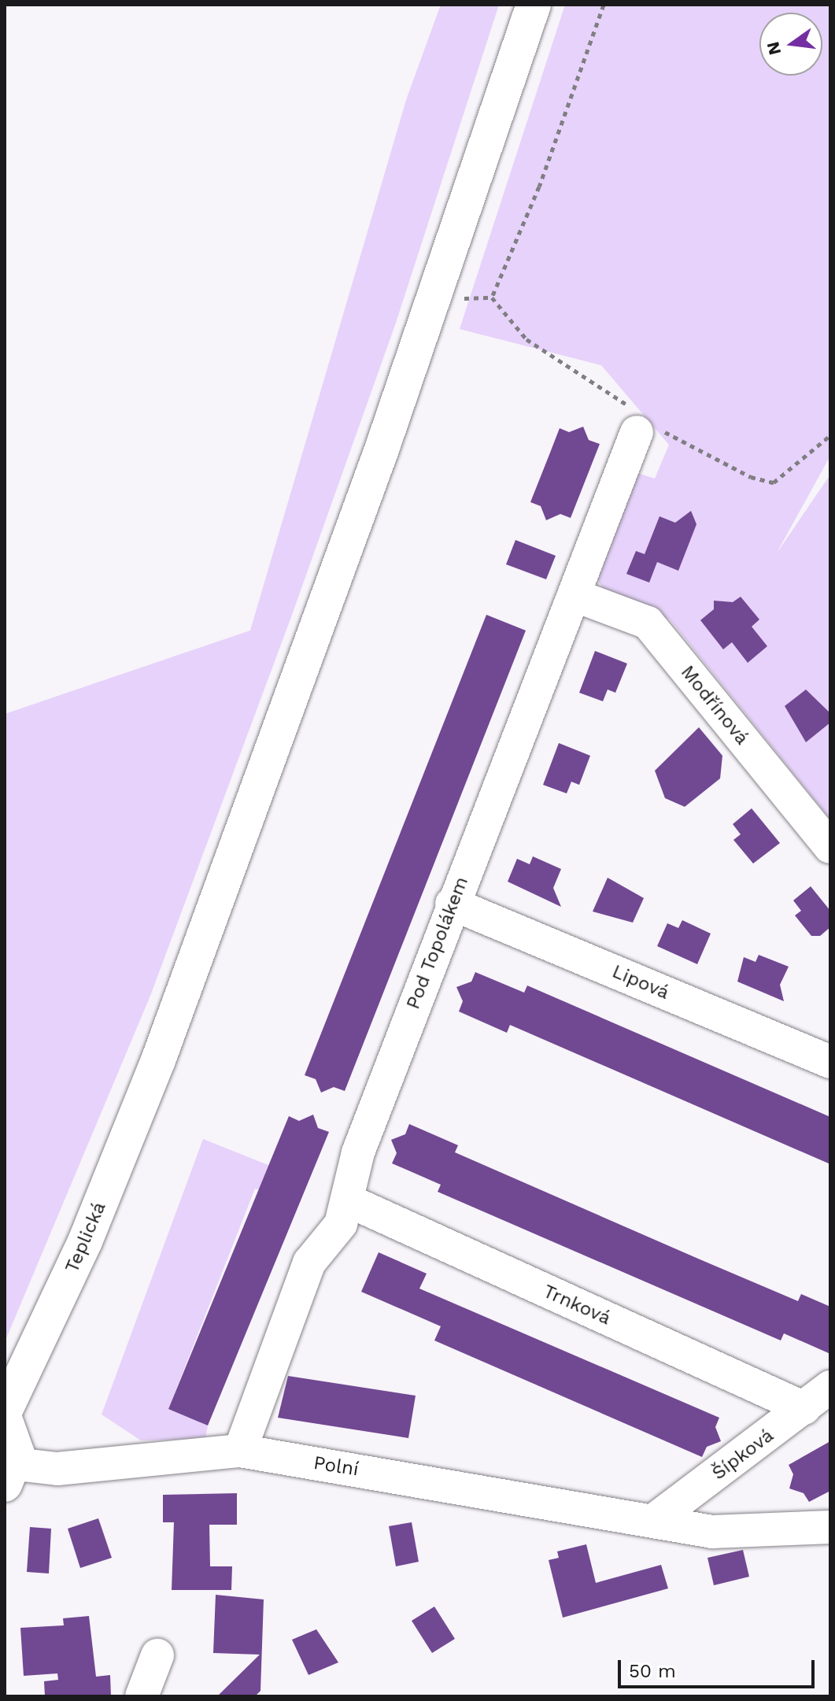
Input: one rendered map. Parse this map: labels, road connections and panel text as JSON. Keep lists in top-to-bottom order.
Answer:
{
  "streets": {
    "main road": ["Teplická"],
    "street": [
      "Modřínová",
      "Pod Topolákem",
      "Lipová",
      "Trnková",
      "Šípková",
      "Polní"
    ]
  },
  "crossings": [
    ["Modřínová", "Pod Topolákem"],
    ["Pod Topolákem", "Lipová"],
    ["Pod Topolákem", "Trnková"],
    ["Pod Topolákem", "Polní"],
    ["Trnková", "Šípková"],
    ["Šípková", "Polní"]
  ],
  "scale_bar": "50 m",
  "north": "left"
}
